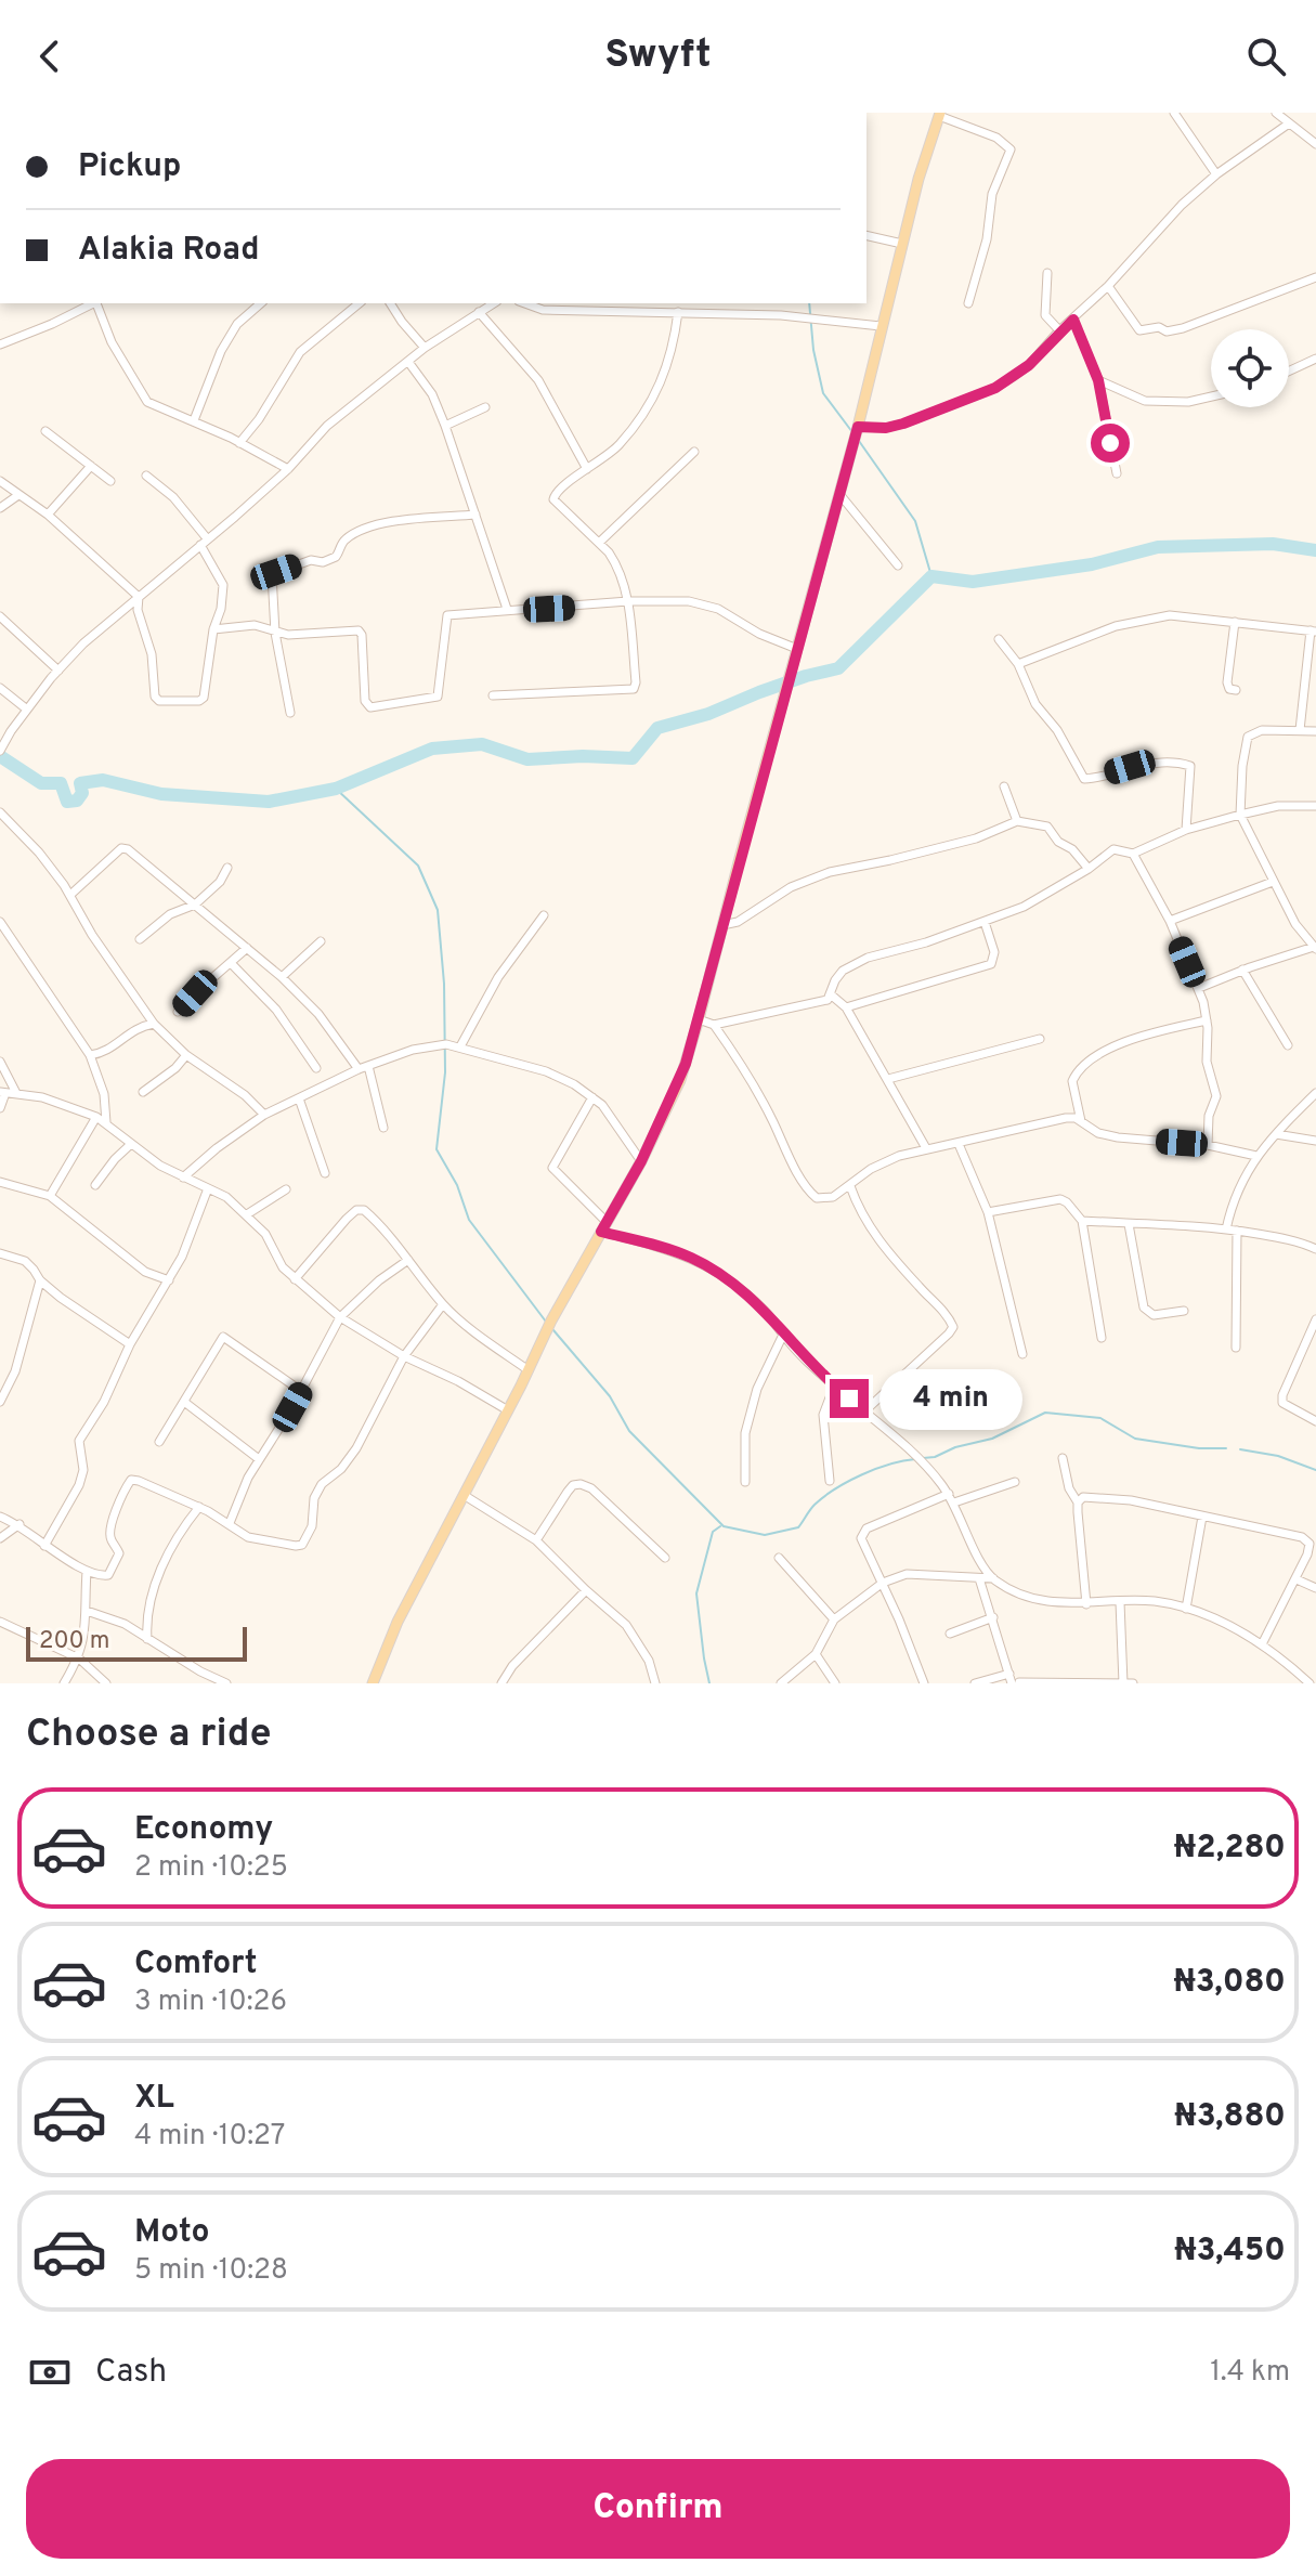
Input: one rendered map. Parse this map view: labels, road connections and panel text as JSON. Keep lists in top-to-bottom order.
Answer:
{
  "scale_bar": "200 m",
  "page": {
    "header": "Swyft",
    "banner": ["Pickup", "Alakia Road"],
    "bubble": "4 min",
    "scale": "200 m",
    "heading": "Choose a ride",
    "list": [
      {
        "name": "Economy",
        "note": "2 min · 10:25",
        "value": "₦2,280"
      },
      {
        "name": "Comfort",
        "note": "3 min · 10:26",
        "value": "₦3,080"
      },
      {
        "name": "XL",
        "note": "4 min · 10:27",
        "value": "₦3,880"
      },
      {
        "name": "Moto",
        "note": "5 min · 10:28",
        "value": "₦3,450"
      }
    ],
    "pay": ["Cash", "1.4 km"],
    "buttons": "Confirm"
  }
}
